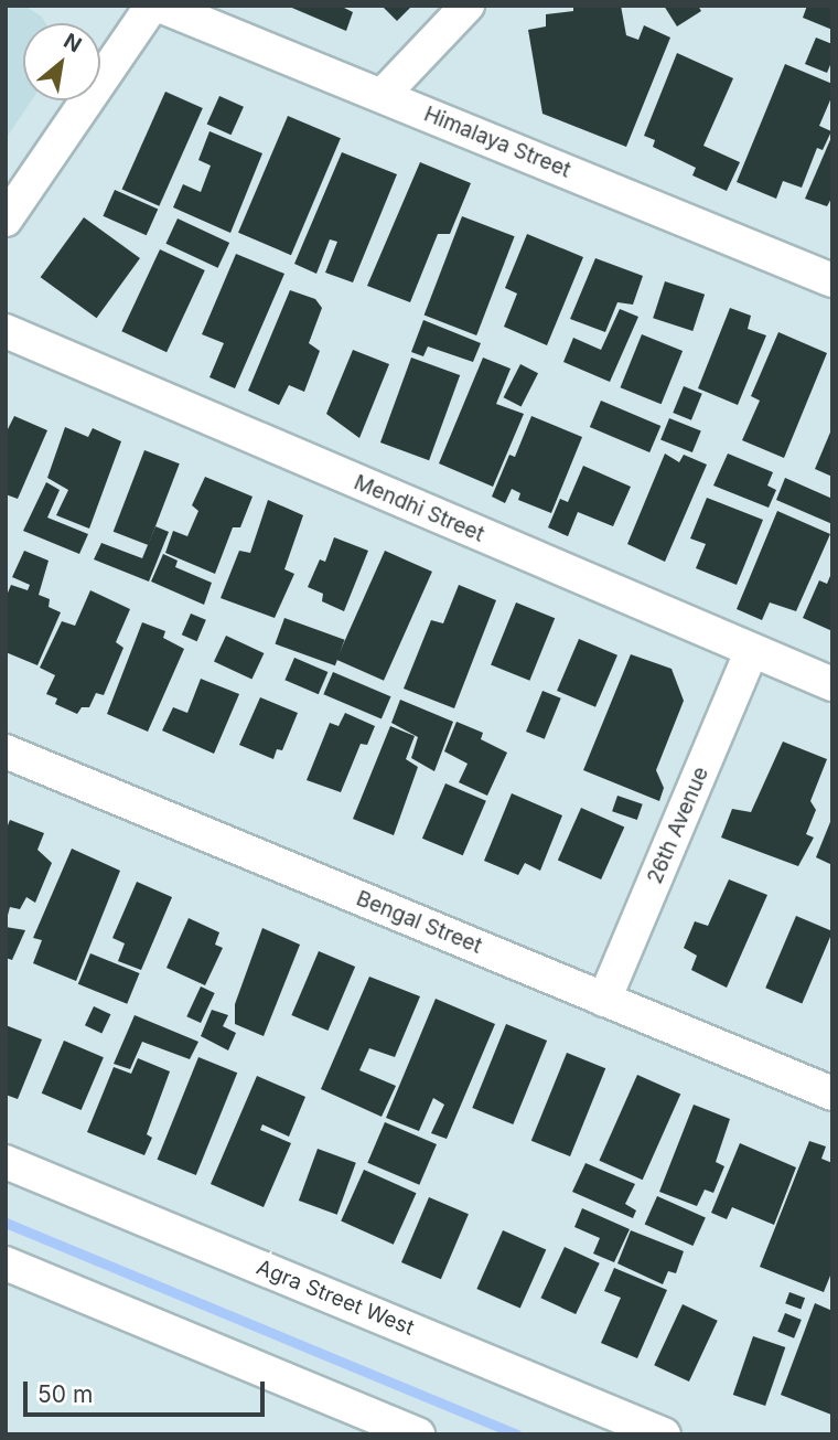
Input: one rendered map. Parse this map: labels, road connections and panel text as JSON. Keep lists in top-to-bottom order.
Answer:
{
  "streets": {
    "street": [
      "Himalaya Street",
      "Mendhi Street",
      "26th Avenue",
      "Bengal Street",
      "Agra Street West"
    ]
  },
  "crossings": [
    ["Mendhi Street", "26th Avenue"],
    ["26th Avenue", "Bengal Street"]
  ],
  "scale_bar": "50 m",
  "north": "top right"
}
